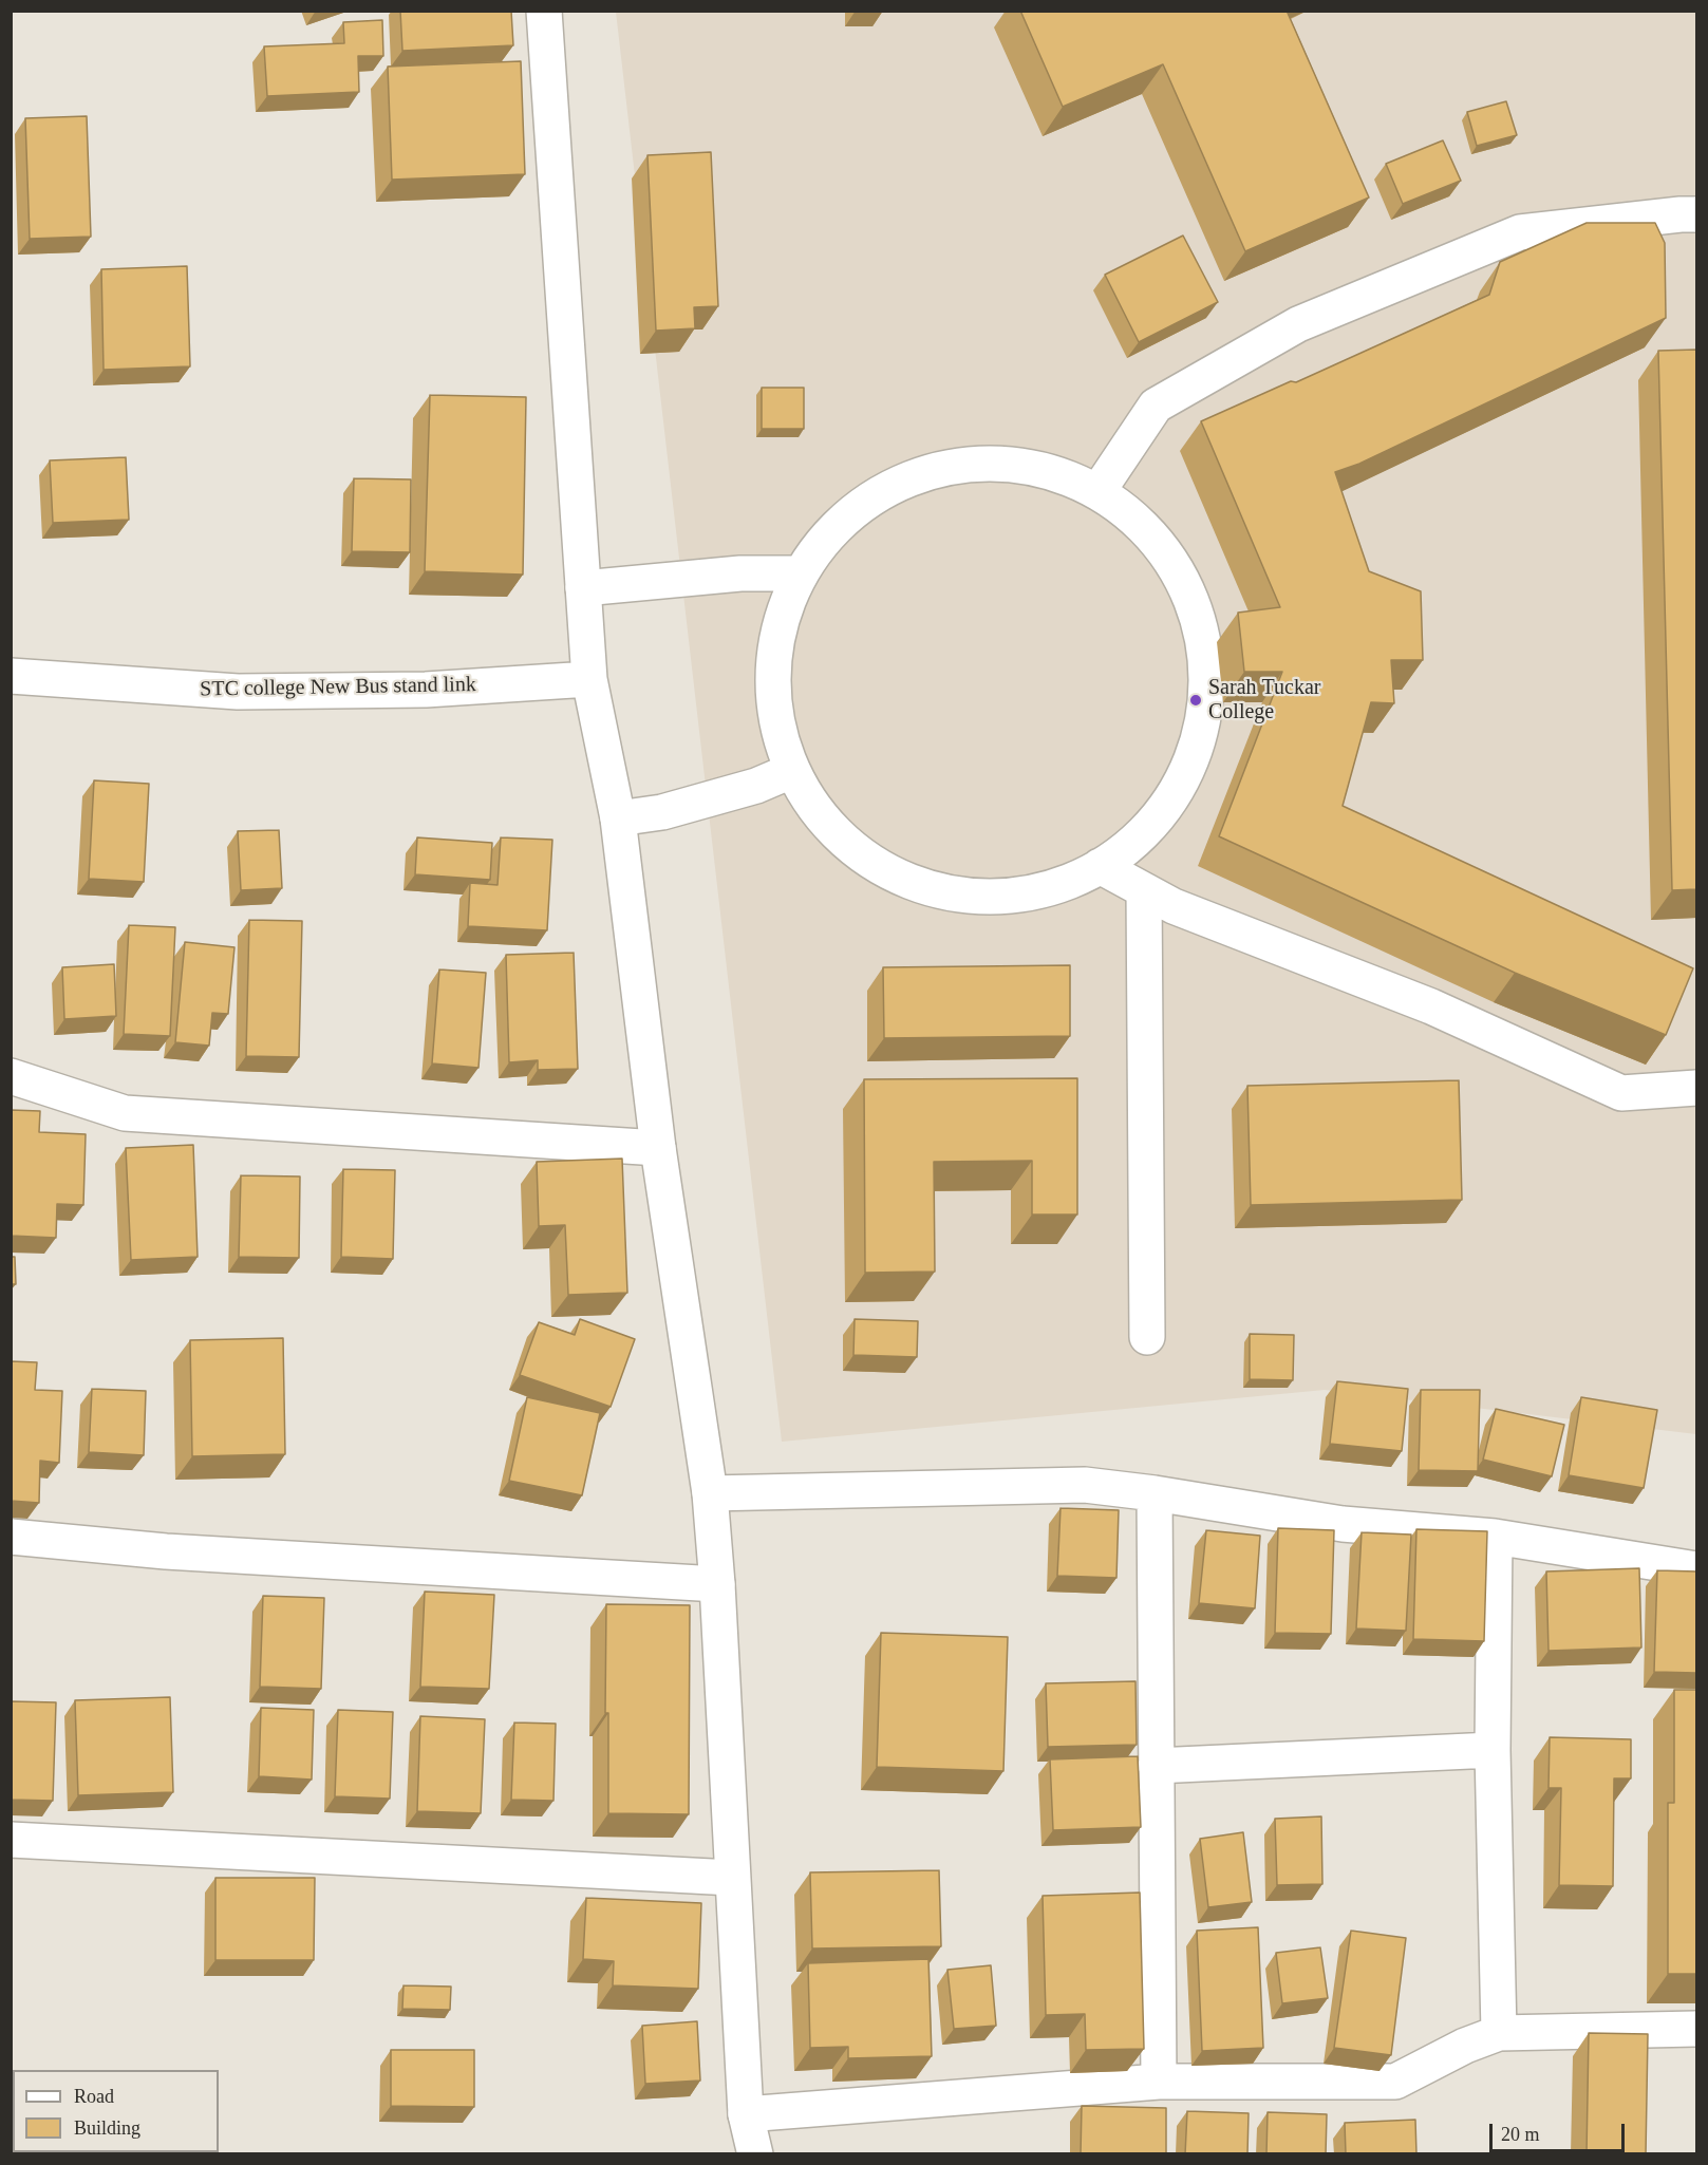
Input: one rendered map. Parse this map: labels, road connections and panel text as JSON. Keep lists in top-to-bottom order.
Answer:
{
  "streets": {
    "street": ["STC college New Bus stand link"]
  },
  "places": ["Sarah Tuckar College"],
  "legend": ["Road", "Building"],
  "scale_bar": "20 m"
}
